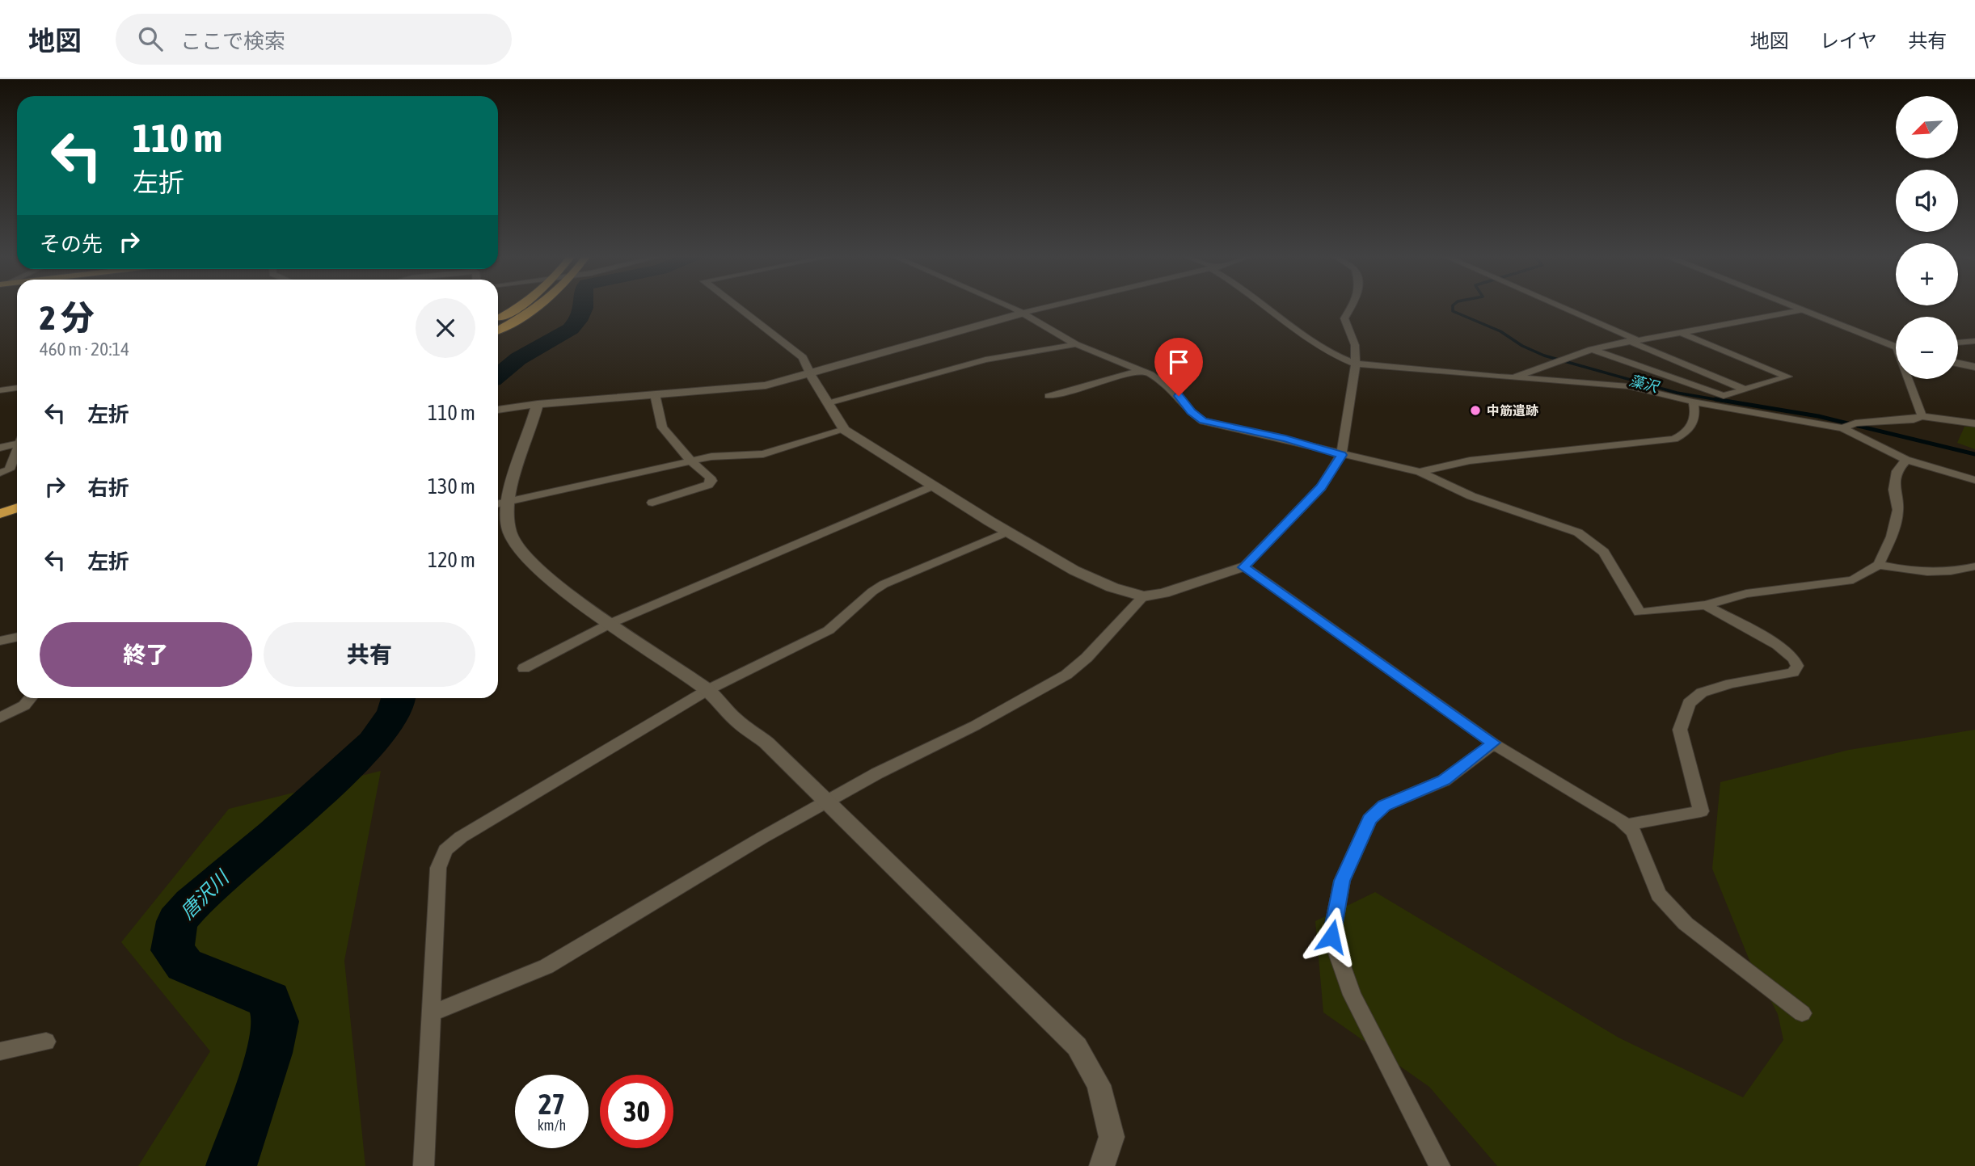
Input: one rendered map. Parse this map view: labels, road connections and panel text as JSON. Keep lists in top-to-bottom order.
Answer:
{
  "water": ["藻沢", "唐沢川"],
  "places": ["中筋遺跡"],
  "north": "bottom left",
  "page": {
    "header": "地図",
    "search": "ここで検索",
    "nav": ["地図", "レイヤ", "共有"],
    "map_buttons": ["+", "−"],
    "turn": ["110 m", "左折"],
    "then": "その先",
    "heading": ["2 分", "460 m · 20:14"],
    "list": [
      {
        "name": "左折",
        "value": "110 m"
      },
      {
        "name": "右折",
        "value": "130 m"
      },
      {
        "name": "左折",
        "value": "120 m"
      }
    ],
    "buttons": ["終了", "共有"],
    "speed": "27 km/h",
    "limit": "30"
  }
}
